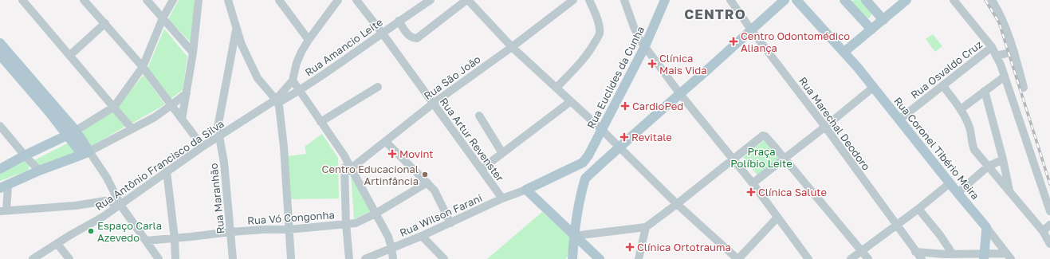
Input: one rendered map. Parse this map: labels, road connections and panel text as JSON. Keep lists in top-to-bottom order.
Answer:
{
  "streets": {
    "main road": ["Rua Euclides da Cunha", "Rua Coronel Tibério Meira"],
    "street": [
      "Rua Amancio Leite",
      "Rua Osvaldo Cruz",
      "Rua São João",
      "Rua Marechal Deodoro",
      "Rua Artur Revenster",
      "Rua Antônio Francisco da Silva",
      "Rua Maranhão",
      "Rua Wilson Farani",
      "Rua Vó Congonha"
    ]
  },
  "crossings": [
    ["Rua Amancio Leite", "Rua Artur Revenster"],
    ["Rua Amancio Leite", "Rua Antônio Francisco da Silva"],
    ["Rua Osvaldo Cruz", "Rua Coronel Tibério Meira"],
    ["Rua São João", "Rua Artur Revenster"],
    ["Rua Artur Revenster", "Rua Wilson Farani"],
    ["Rua Antônio Francisco da Silva", "Rua Maranhão"],
    ["Rua Maranhão", "Rua Vó Congonha"]
  ],
  "districts": ["CENTRO"],
  "parks": ["Praça Políbio Leite"],
  "places": {
    "health": [
      "Centro Odontomédico Aliança",
      "Clínica Mais Vida",
      "CardioPed",
      "Revitale",
      "Movint",
      "Clínica Salute",
      "Clínica Ortotrauma"
    ],
    "other": ["Centro Educacional Artinfância", "Espaço Carla Azevedo"]
  }
}
